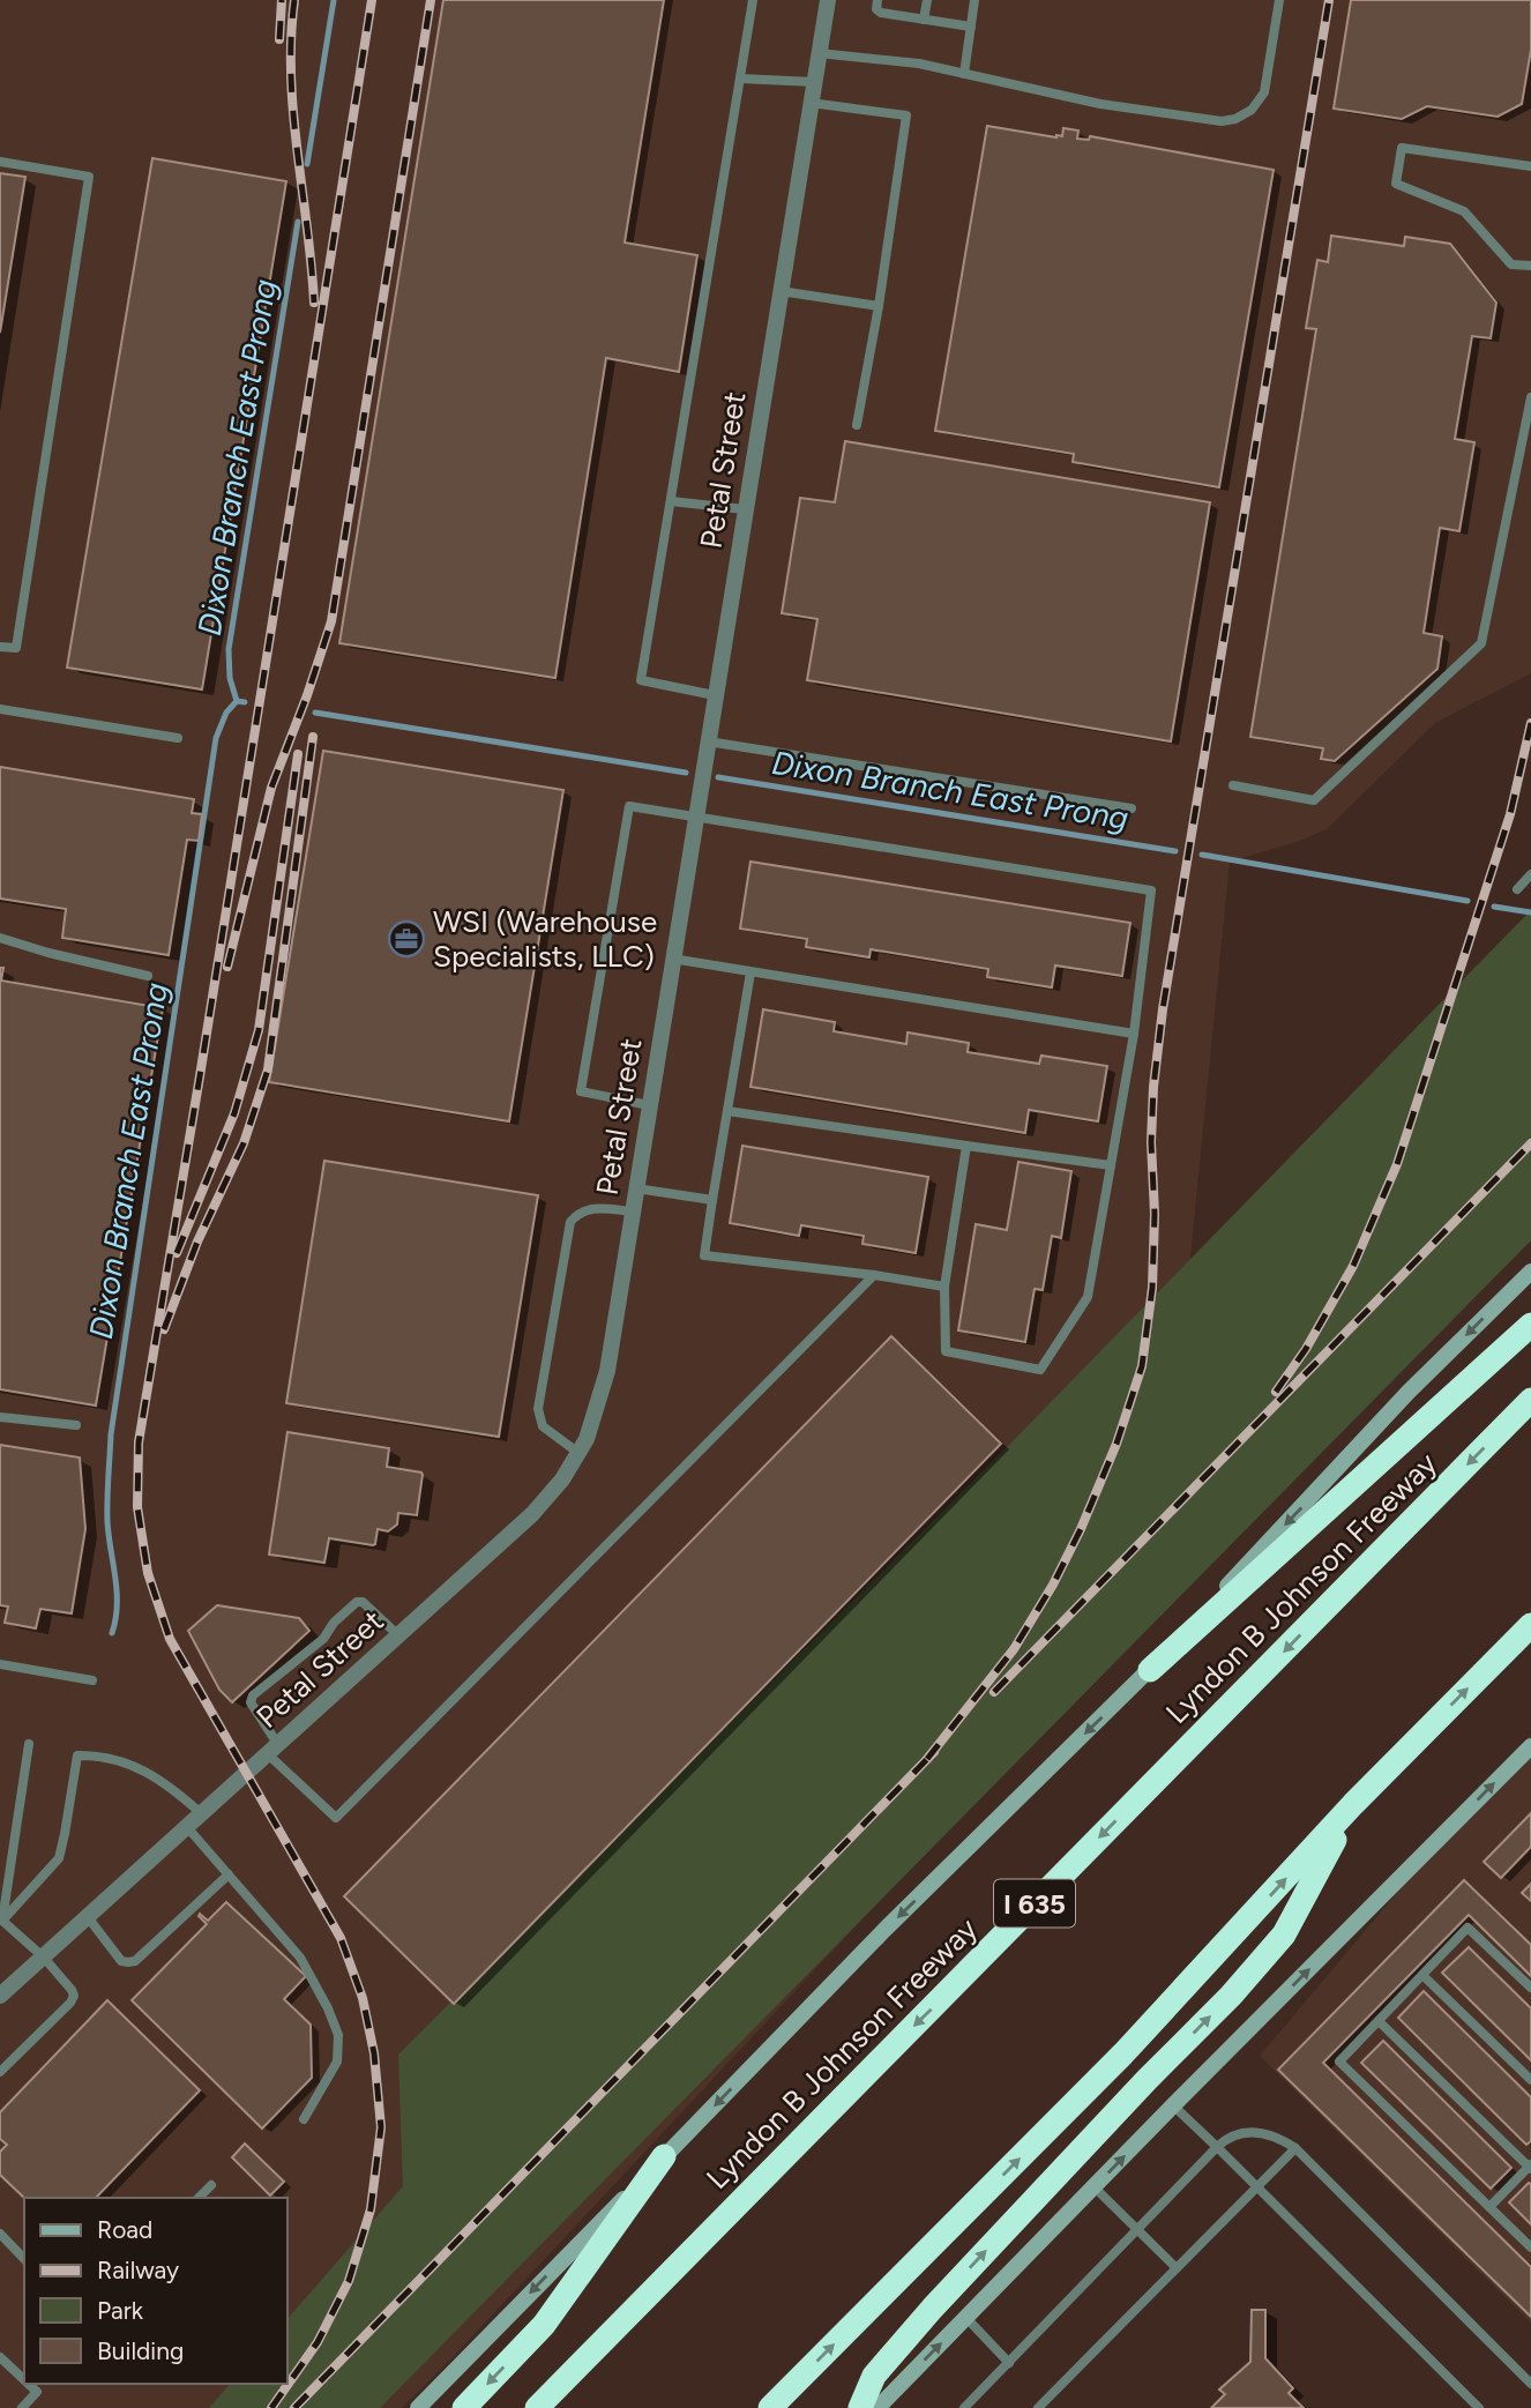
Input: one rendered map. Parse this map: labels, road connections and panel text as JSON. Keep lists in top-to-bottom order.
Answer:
{
  "streets": {
    "highway": ["Lyndon B Johnson Freeway", "I 635"],
    "street": ["Petal Street"]
  },
  "water": ["Dixon Branch East Prong"],
  "places": {
    "office": ["WSI (Warehouse Specialists, LLC)"]
  },
  "legend": [
    "Road",
    "Railway",
    "Park",
    "Building"
  ]
}
